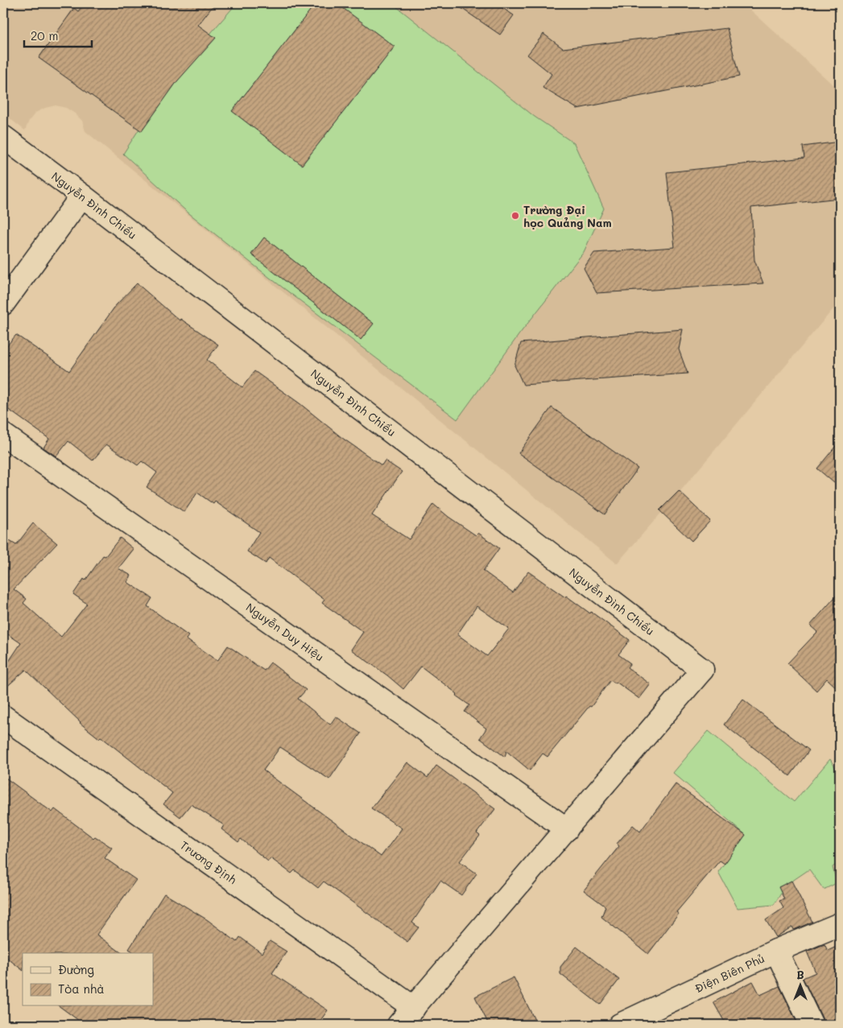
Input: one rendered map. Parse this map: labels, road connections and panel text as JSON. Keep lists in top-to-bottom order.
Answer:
{
  "streets": {
    "street": [
      "Nguyễn Đình Chiểu",
      "Nguyễn Duy Hiệu",
      "Trương Định",
      "Điện Biên Phủ"
    ]
  },
  "crossings": [
    ["Nguyễn Đình Chiểu", "Nguyễn Duy Hiệu"]
  ],
  "places": ["Trường Đại học Quảng Nam"],
  "legend": ["Đường", "Tòa nhà"],
  "scale_bar": "20 m",
  "north": "top"
}
